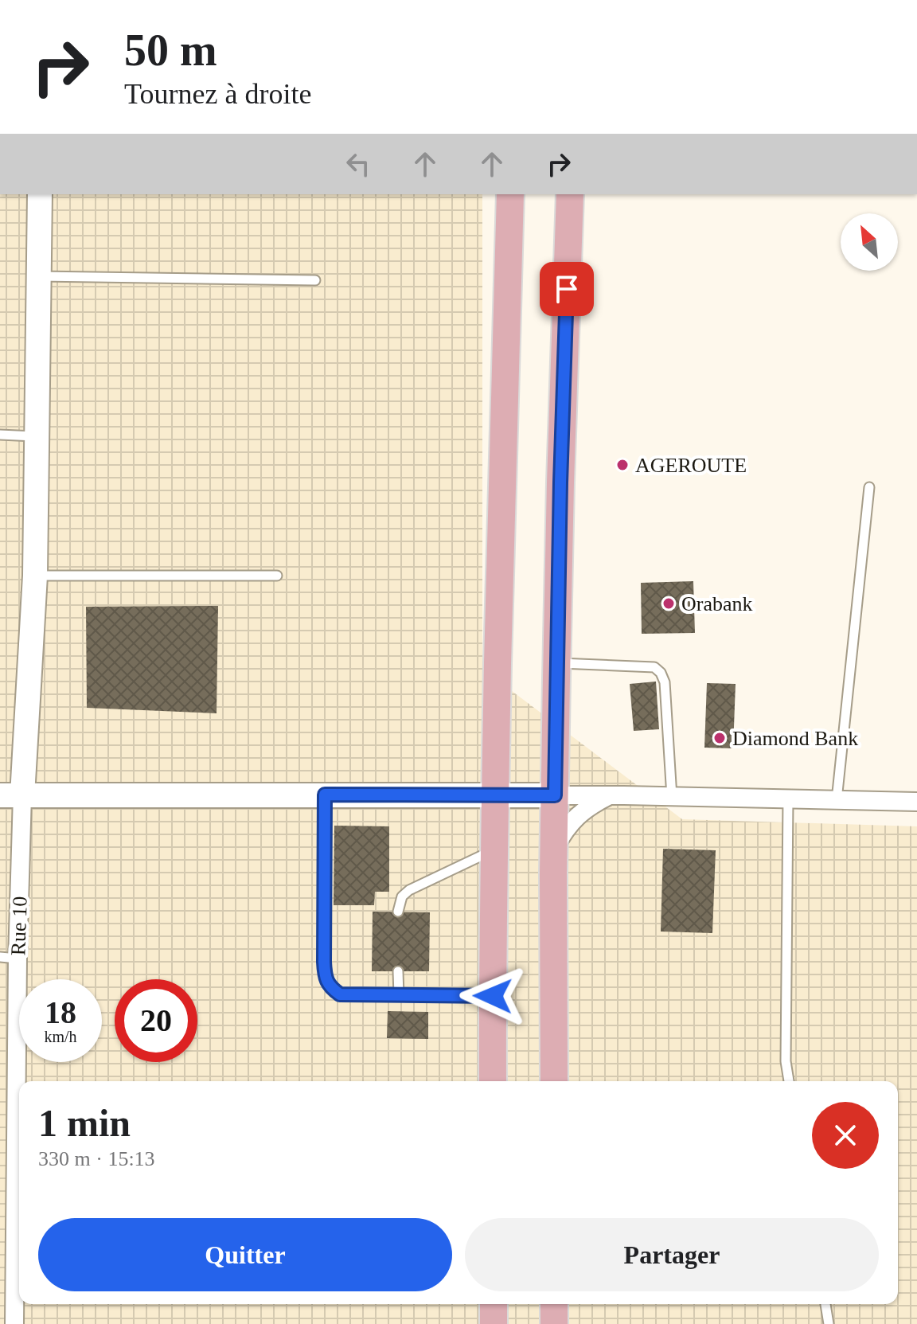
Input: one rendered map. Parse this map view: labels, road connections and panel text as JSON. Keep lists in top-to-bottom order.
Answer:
{
  "streets": {
    "street": ["Rue 10"]
  },
  "places": ["AGEROUTE", "Orabank", "Diamond Bank"],
  "north": "top left",
  "page": {
    "turn": ["50 m", "Tournez à droite"],
    "speed": "18 km/h",
    "limit": "20",
    "heading": ["1 min", "330 m · 15:13"],
    "buttons": ["Quitter", "Partager"]
  }
}
